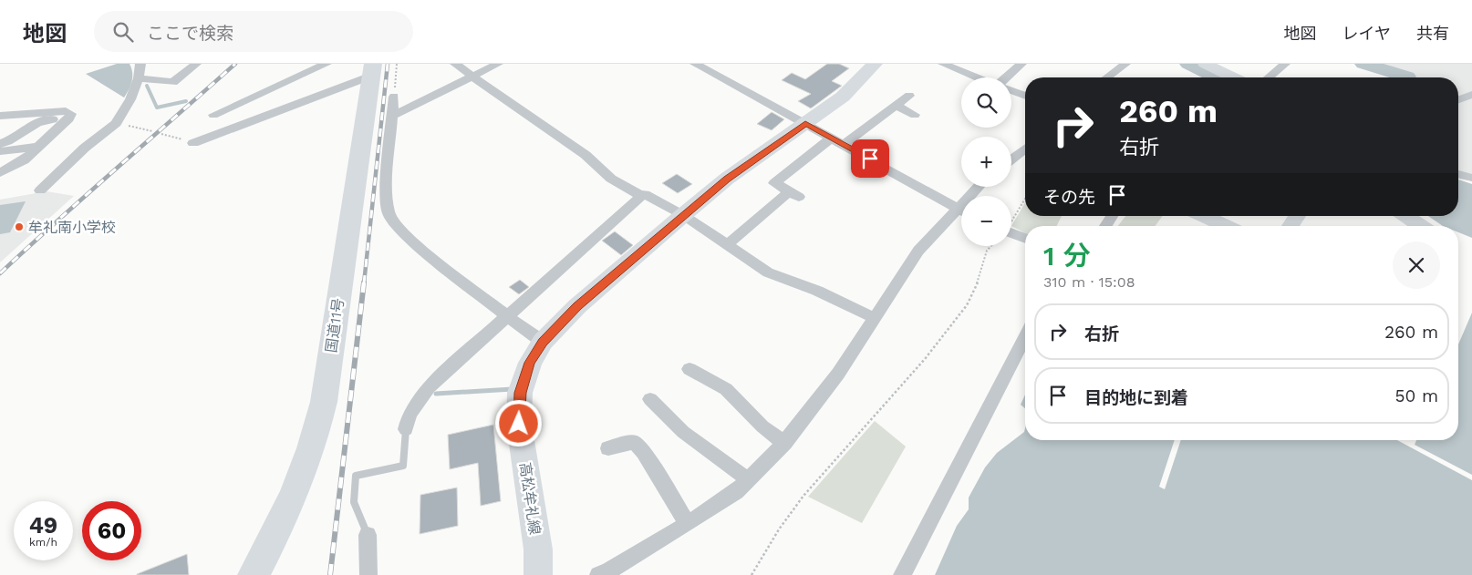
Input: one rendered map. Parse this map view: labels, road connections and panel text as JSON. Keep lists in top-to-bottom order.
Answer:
{
  "streets": {
    "highway": ["国道11号"],
    "main road": ["高松牟礼線"]
  },
  "places": ["牟礼南小学校"],
  "page": {
    "header": "地図",
    "search": "ここで検索",
    "nav": ["地図", "レイヤ", "共有"],
    "map_buttons": ["+", "−"],
    "turn": ["260 m", "右折"],
    "then": "その先",
    "heading": ["1 分", "310 m · 15:08"],
    "list": [
      {
        "name": "右折",
        "value": "260 m"
      },
      {
        "name": "目的地に到着",
        "value": "50 m"
      }
    ],
    "speed": "49 km/h",
    "limit": "60"
  }
}
